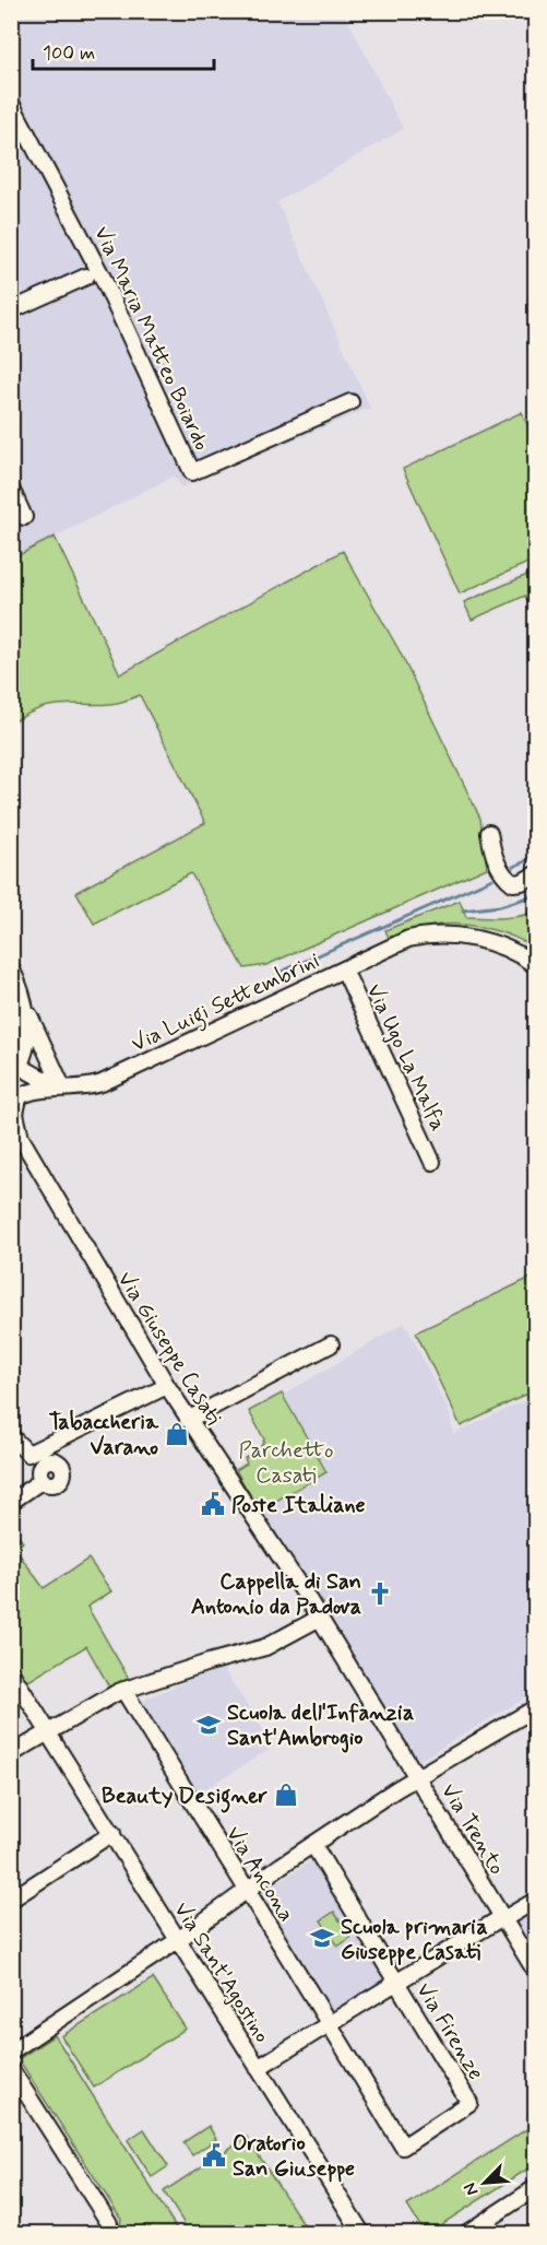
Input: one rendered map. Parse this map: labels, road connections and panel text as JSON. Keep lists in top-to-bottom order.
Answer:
{
  "streets": {
    "street": [
      "Via Maria Matteo Boiardo",
      "Via Luigi Settembrini",
      "Via Ugo La Malfa",
      "Via Giuseppe Casati",
      "Via Trento",
      "Via Ancona",
      "Via Sant'Agostino",
      "Via Firenze"
    ]
  },
  "crossings": [
    ["Via Luigi Settembrini", "Via Ugo La Malfa"],
    ["Via Luigi Settembrini", "Via Giuseppe Casati"],
    ["Via Giuseppe Casati", "Via Trento"],
    ["Via Ancona", "Via Firenze"]
  ],
  "parks": ["Parchetto Casati"],
  "places": {
    "shop": ["Tabaccheria Varano", "Beauty Designer"],
    "public building": ["Poste Italiane", "Oratorio San Giuseppe"],
    "church": ["Cappella di San Antonio da Padova"],
    "school or university": ["Scuola dell'Infanzia Sant'Ambrogio", "Scuola primaria Giuseppe Casati"]
  },
  "scale_bar": "100 m",
  "north": "bottom left"
}
